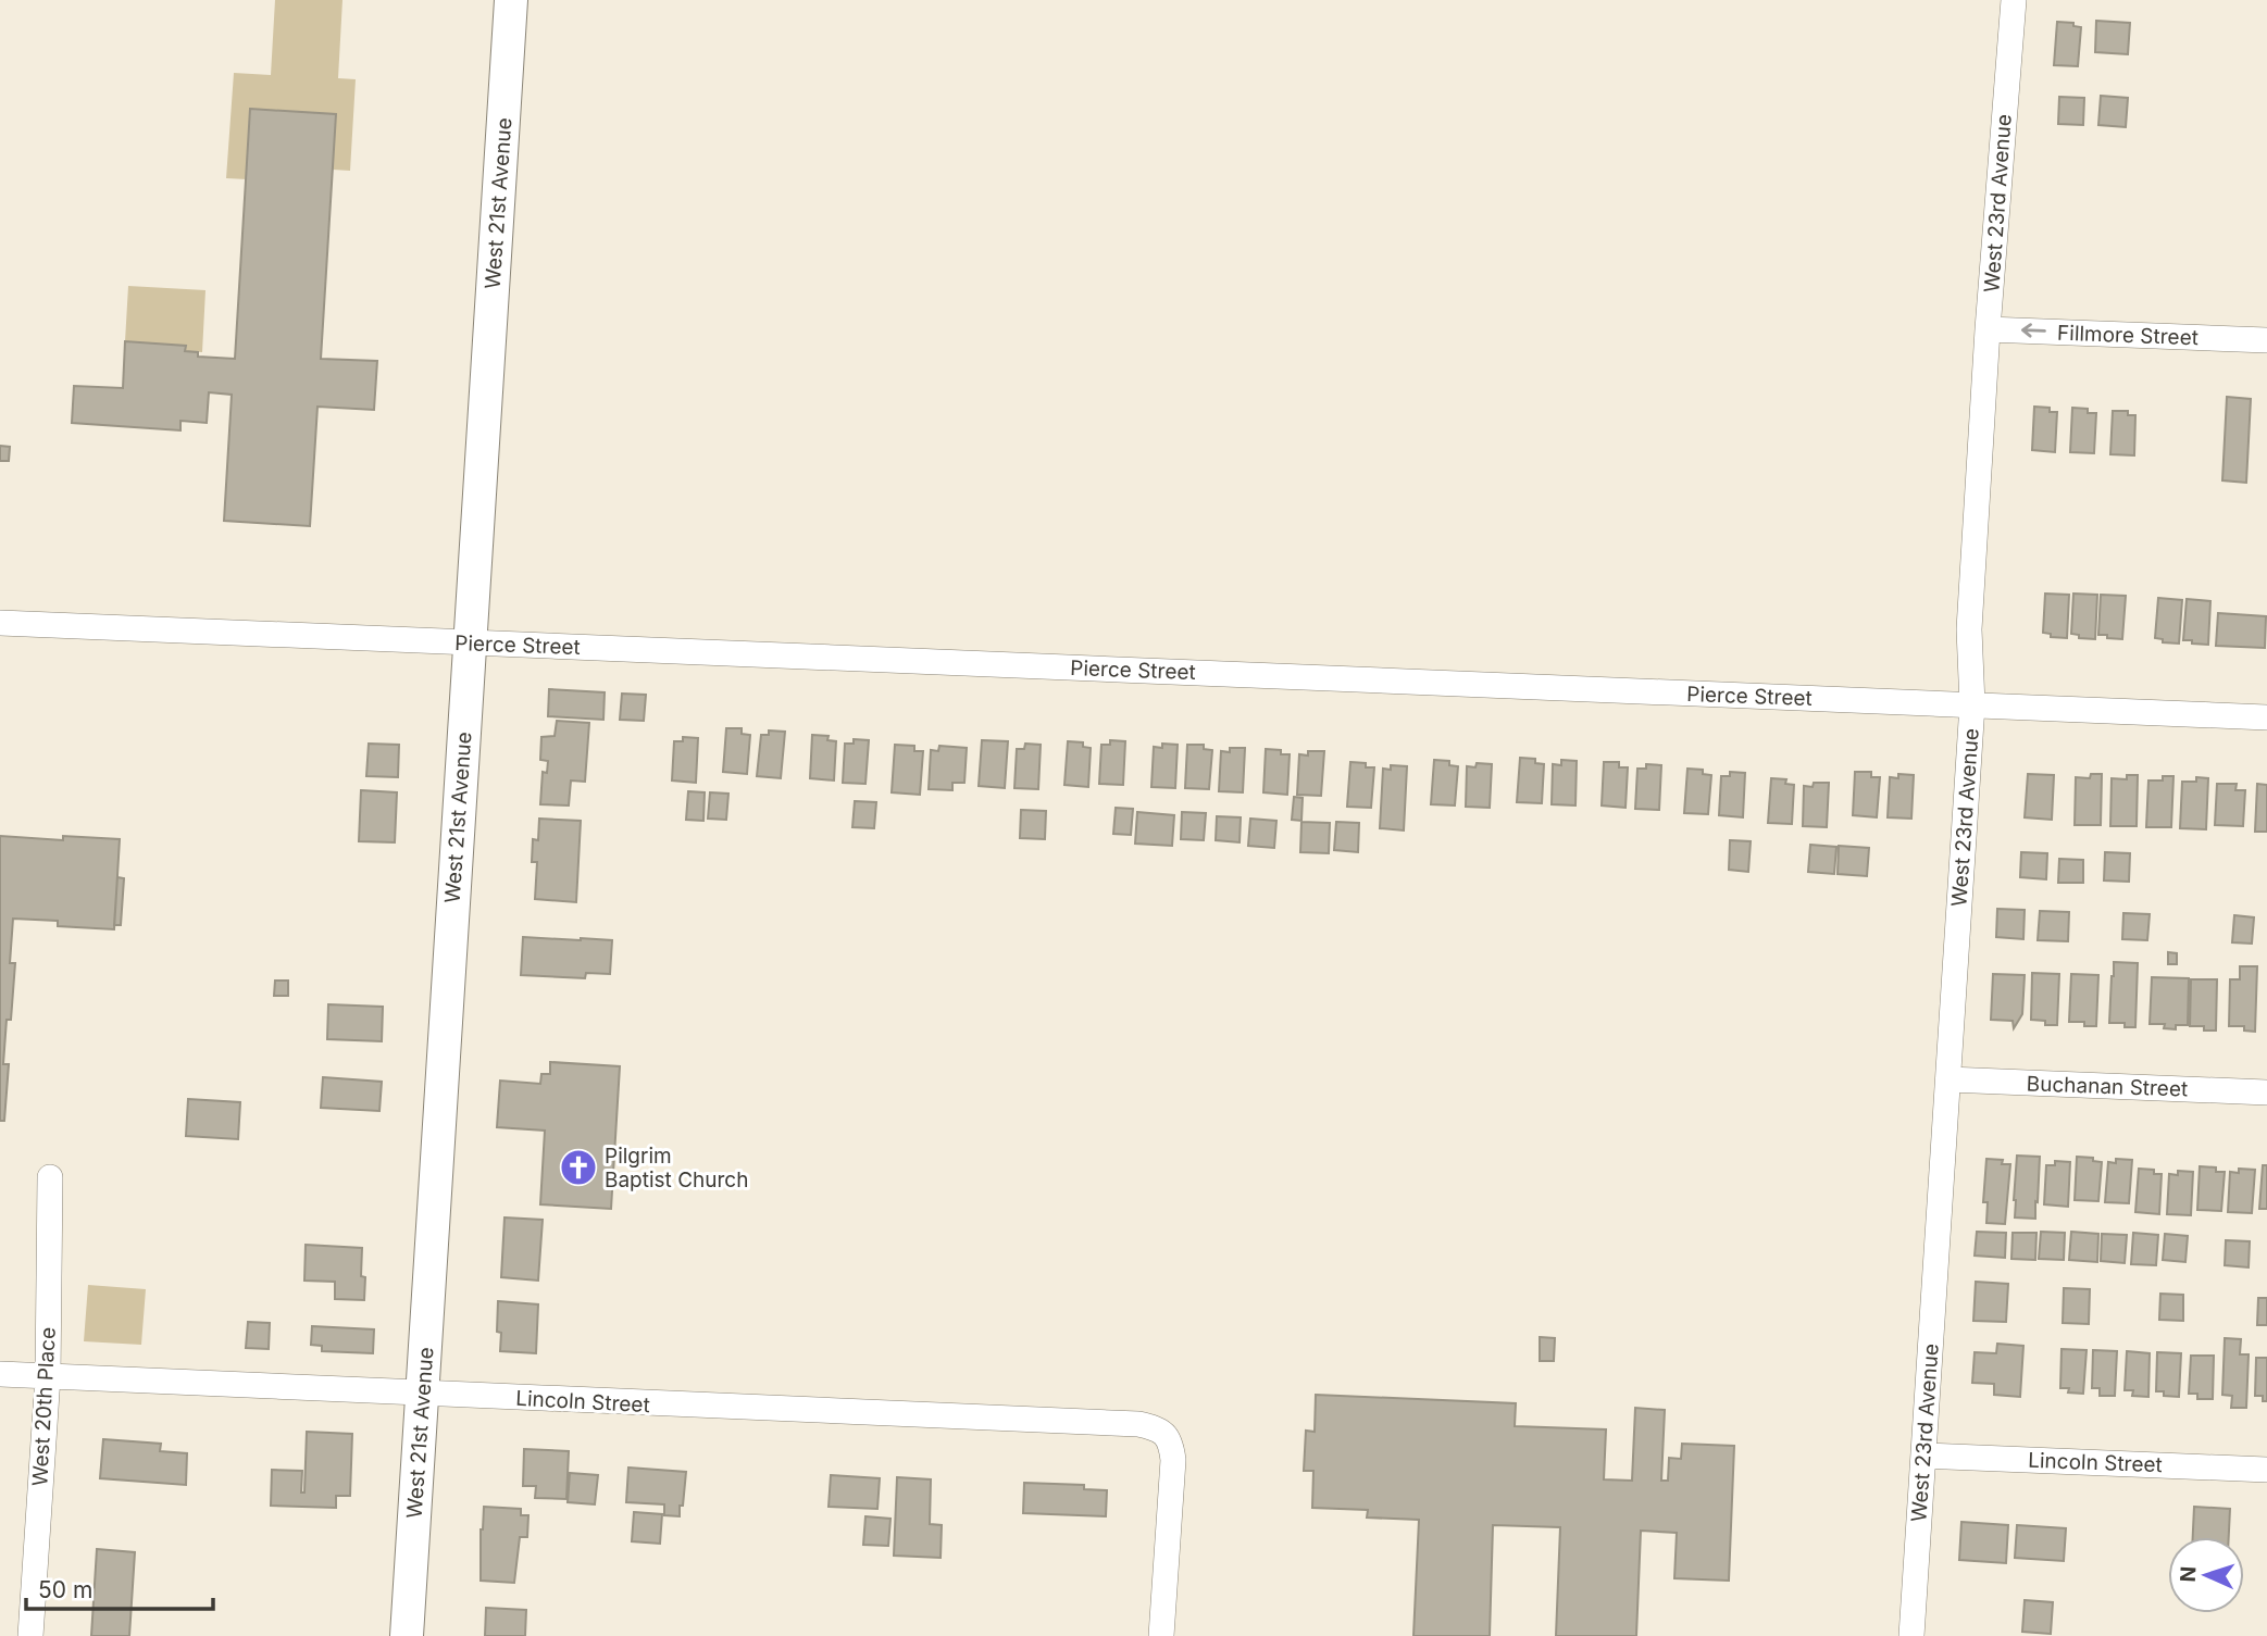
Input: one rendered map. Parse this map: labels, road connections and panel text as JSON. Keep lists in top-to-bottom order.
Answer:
{
  "streets": {
    "street": [
      "West 21st Avenue",
      "West 23rd Avenue",
      "Fillmore Street",
      "Pierce Street",
      "Buchanan Street",
      "Lincoln Street",
      "West 20th Place"
    ]
  },
  "crossings": [
    ["West 21st Avenue", "Pierce Street"],
    ["West 21st Avenue", "Lincoln Street"],
    ["West 23rd Avenue", "Fillmore Street"],
    ["West 23rd Avenue", "Pierce Street"],
    ["West 23rd Avenue", "Buchanan Street"],
    ["West 23rd Avenue", "Lincoln Street"],
    ["Lincoln Street", "West 20th Place"]
  ],
  "one_way": ["Fillmore Street"],
  "places": {
    "church": ["Pilgrim Baptist Church"]
  },
  "scale_bar": "50 m",
  "north": "left"
}
